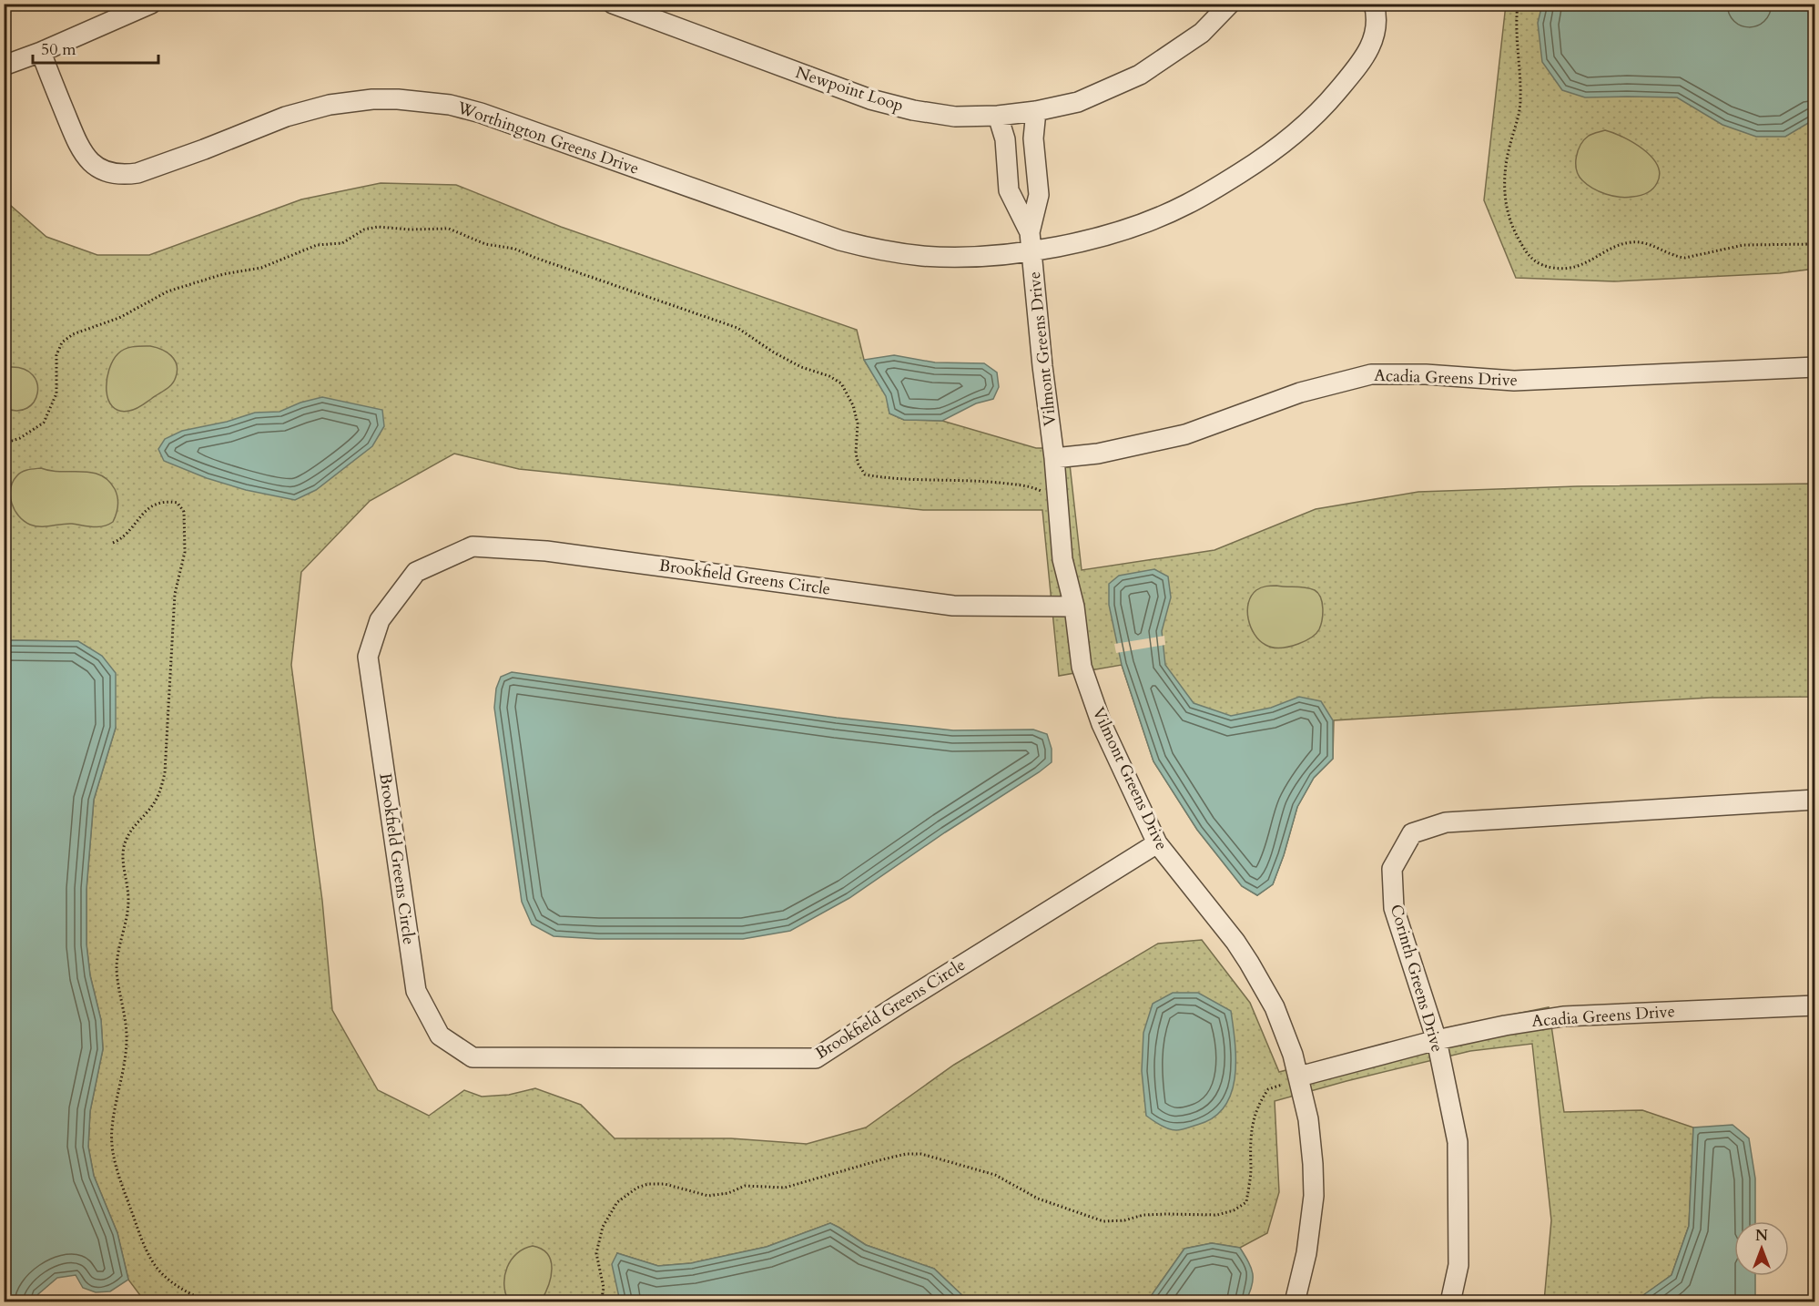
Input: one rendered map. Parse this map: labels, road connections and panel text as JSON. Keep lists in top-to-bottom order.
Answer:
{
  "streets": {
    "street": [
      "Newpoint Loop",
      "Worthington Greens Drive",
      "Vilmont Greens Drive",
      "Acadia Greens Drive",
      "Brookfield Greens Circle",
      "Corinth Greens Drive"
    ]
  },
  "crossings": [
    ["Worthington Greens Drive", "Vilmont Greens Drive"],
    ["Vilmont Greens Drive", "Acadia Greens Drive"],
    ["Vilmont Greens Drive", "Brookfield Greens Circle"],
    ["Acadia Greens Drive", "Corinth Greens Drive"]
  ],
  "scale_bar": "50 m",
  "north": "top"
}
